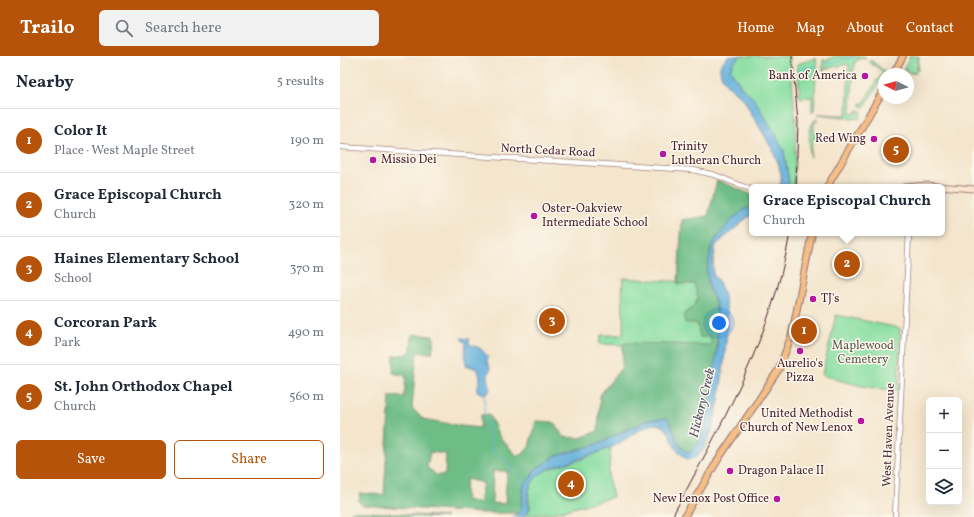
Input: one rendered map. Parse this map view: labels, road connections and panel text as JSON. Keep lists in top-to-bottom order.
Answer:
{
  "streets": {
    "street": ["North Cedar Road", "West Haven Avenue"]
  },
  "water": ["Hickory Creek"],
  "parks": ["Maplewood Cemetery"],
  "places": [
    "Bank of America",
    "Red Wing",
    "Trinity Lutheran Church",
    "Missio Dei",
    "Oster-Oakview Intermediate School",
    "TJ's",
    "Aurelio's Pizza",
    "United Methodist Church of New Lenox",
    "Dragon Palace II",
    "New Lenox Post Office"
  ],
  "north": "left",
  "page": {
    "header": "Trailo",
    "search": "Search here",
    "nav": [
      "Home",
      "Map",
      "About",
      "Contact"
    ],
    "heading": ["Nearby", "5 results"],
    "list": [
      {
        "mark": "1",
        "name": "Color It",
        "note": "Place · West Maple Street",
        "value": "190 m"
      },
      {
        "mark": "2",
        "name": "Grace Episcopal Church",
        "note": "Church",
        "value": "320 m"
      },
      {
        "mark": "3",
        "name": "Haines Elementary School",
        "note": "School",
        "value": "370 m"
      },
      {
        "mark": "4",
        "name": "Corcoran Park",
        "note": "Park",
        "value": "490 m"
      },
      {
        "mark": "5",
        "name": "St. John Orthodox Chapel",
        "note": "Church",
        "value": "560 m"
      }
    ],
    "pins": [
      "5",
      "2",
      "3",
      "1",
      "4"
    ],
    "popup": ["Grace Episcopal Church", "Church"],
    "map_buttons": ["+", "−"],
    "buttons": ["Save", "Share"]
  }
}
